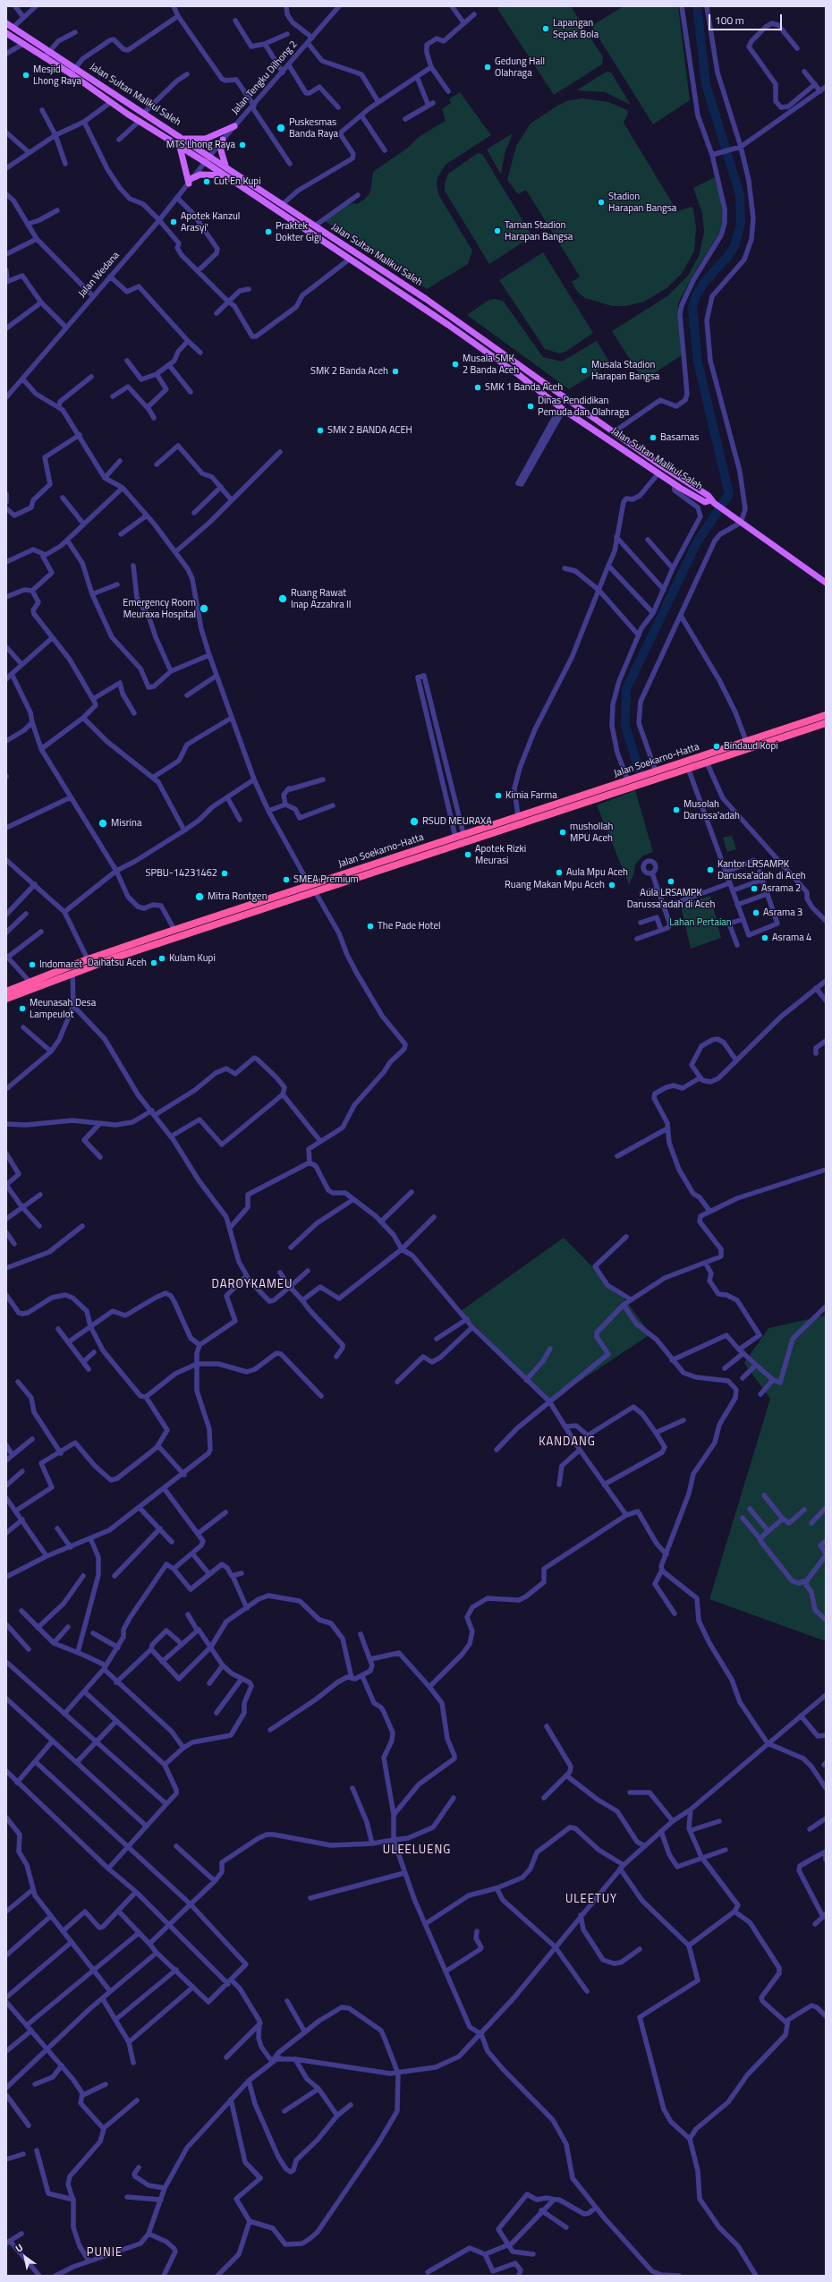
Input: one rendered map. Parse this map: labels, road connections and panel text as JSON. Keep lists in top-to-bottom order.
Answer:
{
  "streets": {
    "highway": ["Jalan Soekarno-Hatta"],
    "main road": ["Jalan Sultan Malikul Saleh"],
    "street": ["Jalan Tengku Dilhong 2", "Jalan Wedana"]
  },
  "crossings": [
    ["Jalan Tengku Dilhong 2", "Jalan Sultan Malikul Saleh"],
    ["Jalan Tengku Dilhong 2", "Jalan Wedana"],
    ["Jalan Sultan Malikul Saleh", "Jalan Wedana"]
  ],
  "districts": [
    "DAROYKAMEU",
    "KANDANG",
    "ULEELUENG",
    "ULEETUY",
    "PUNIE"
  ],
  "parks": ["Lahan Pertaian"],
  "places": [
    "Lapangan Sepak Bola",
    "Gedung Hall Olahraga",
    "Mesjid Lhong Raya",
    "Puskesmas Banda Raya",
    "MTS Lhong Raya",
    "Cut En Kupi",
    "Stadion Harapan Bangsa",
    "Apotek Kanzul Arasyi'",
    "Taman Stadion Harapan Bangsa",
    "Praktek Dokter Gigi",
    "Musala SMK 2 Banda Aceh",
    "Musala Stadion Harapan Bangsa",
    "SMK 2 Banda Aceh",
    "SMK 1 Banda Aceh",
    "Dinas Pendidikan Pemuda dan Olahraga",
    "SMK 2 BANDA ACEH",
    "Basarnas",
    "Ruang Rawat Inap Azzahra II",
    "Emergency Room Meuraxa Hospital",
    "Bindaud Kopi",
    "Kimia Farma",
    "Musolah Darussa'adah",
    "RSUD MEURAXA",
    "Misrina",
    "mushollah MPU Aceh",
    "Apotek Rizki Meurasi",
    "Kantor LRSAMPK Darussa'adah di Aceh",
    "Aula Mpu Aceh",
    "SPBU-14231462",
    "SMEA Premium",
    "Aula LRSAMPK Darussa'adah di Aceh",
    "Ruang Makan Mpu Aceh",
    "Asrama 2",
    "Mitra Rontgen",
    "Asrama 3",
    "The Pade Hotel",
    "Asrama 4",
    "Kulam Kupi",
    "Daihatsu Aceh",
    "Indomaret",
    "Meunasah Desa Lampeulot"
  ],
  "scale_bar": "100 m",
  "north": "top left"
}
